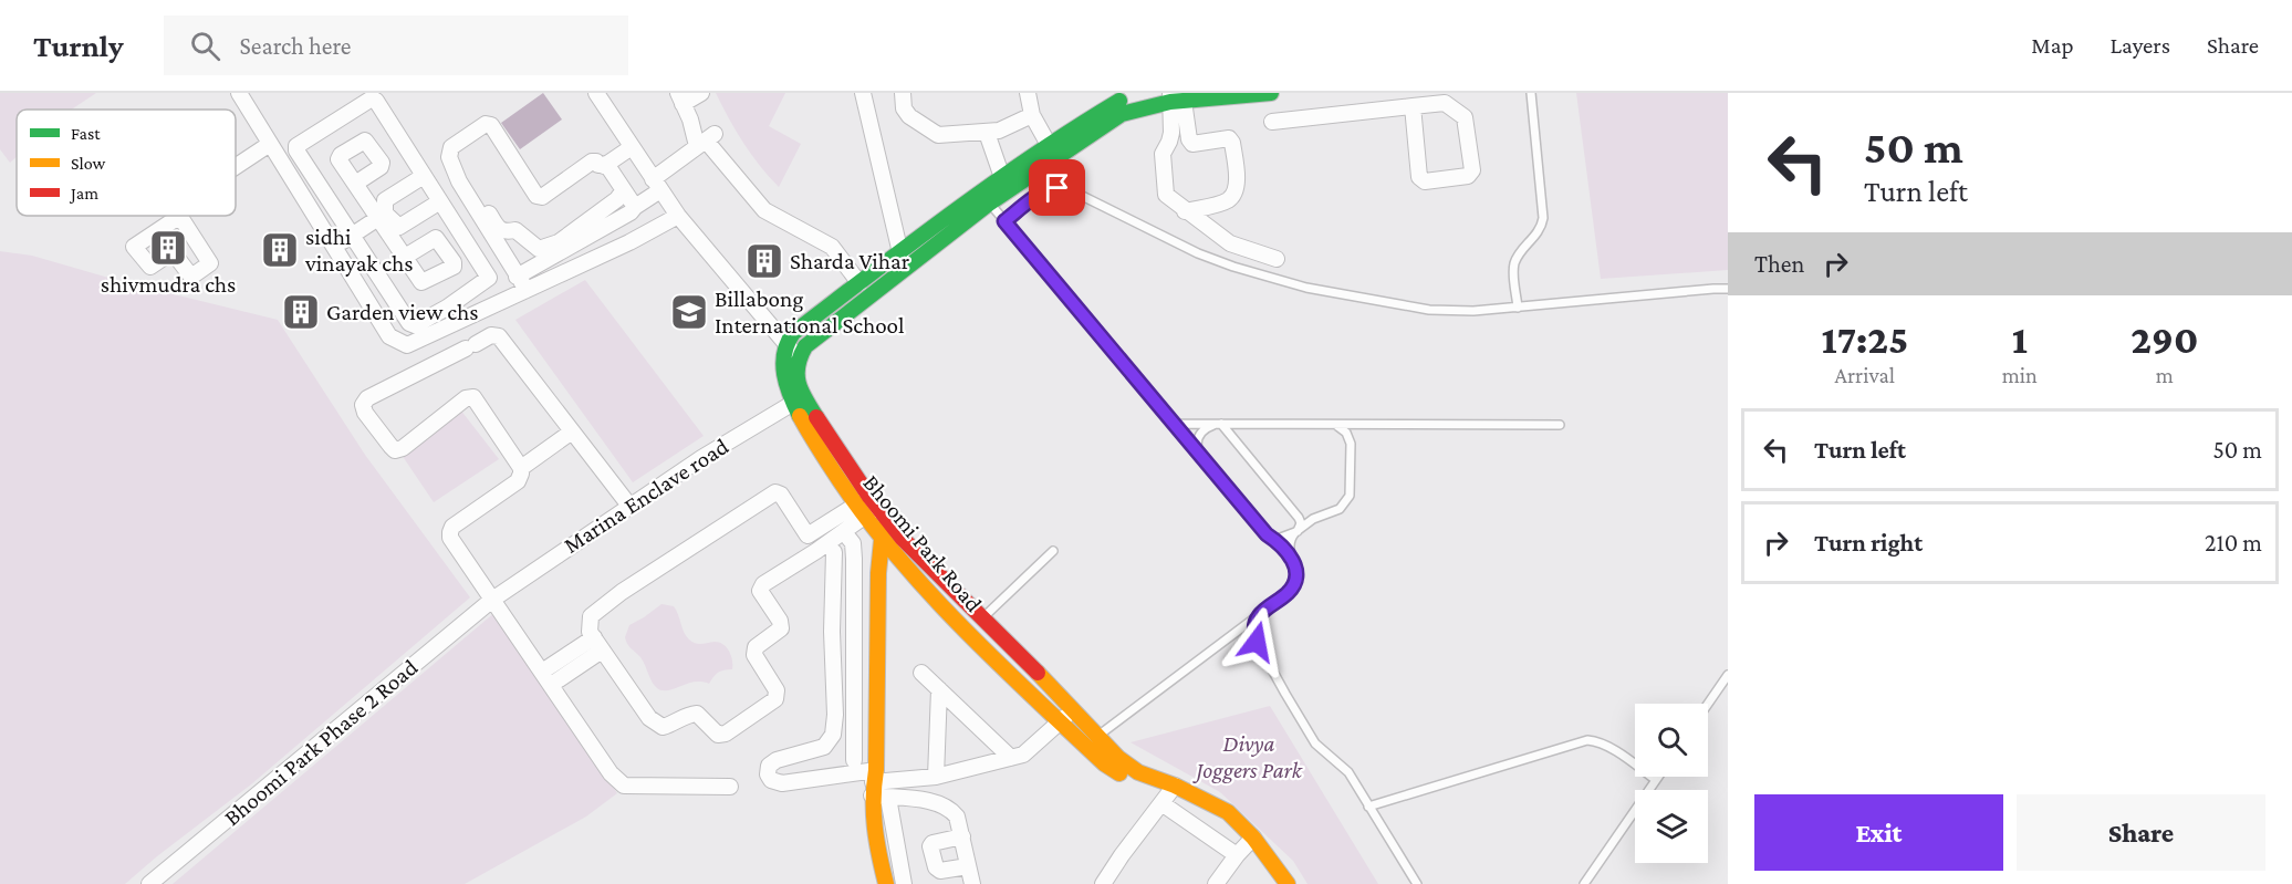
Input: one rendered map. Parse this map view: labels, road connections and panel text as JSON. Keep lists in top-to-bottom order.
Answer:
{
  "streets": {
    "main road": ["Bhoomi Park Road"],
    "street": ["Marina Enclave road", "Bhoomi Park Phase 2 Road"]
  },
  "crossings": [
    ["Marina Enclave road", "Bhoomi Park Road"],
    ["Marina Enclave road", "Bhoomi Park Phase 2 Road"]
  ],
  "parks": ["Divya Joggers Park"],
  "places": {
    "building": [
      "shivmudra chs",
      "sidhi vinayak chs",
      "Sharda Vihar",
      "Garden view chs"
    ],
    "school or university": ["Billabong International School"]
  },
  "legend": ["Fast", "Slow", "Jam"],
  "page": {
    "header": "Turnly",
    "search": "Search here",
    "nav": ["Map", "Layers", "Share"],
    "turn": ["50 m", "Turn left"],
    "then": "Then",
    "eta": [
      "17:25",
      "Arrival",
      "1",
      "min",
      "290",
      "m"
    ],
    "list": [
      {
        "name": "Turn left",
        "value": "50 m"
      },
      {
        "name": "Turn right",
        "value": "210 m"
      }
    ],
    "buttons": ["Exit", "Share"]
  }
}
